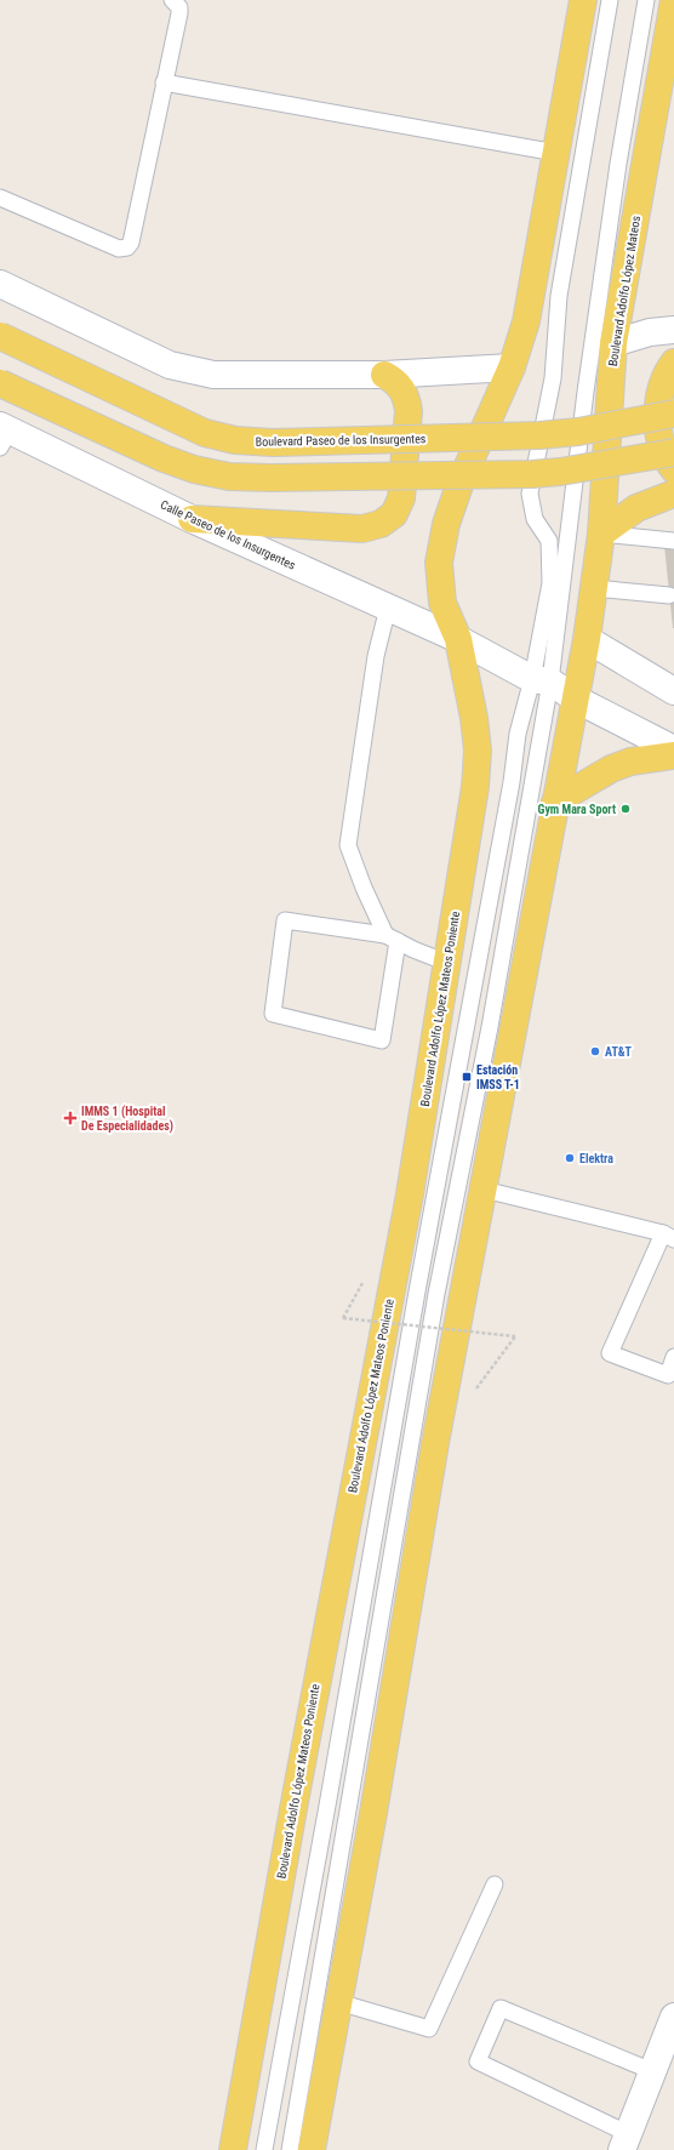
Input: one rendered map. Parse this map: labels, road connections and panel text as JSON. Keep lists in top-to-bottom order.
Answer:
{
  "streets": {
    "main road": ["Boulevard Adolfo López Mateos", "Boulevard Paseo de los Insurgentes", "Boulevard Adolfo López Mateos Poniente"],
    "street": ["Calle Paseo de los Insurgentes"]
  },
  "crossings": [
    ["Boulevard Adolfo López Mateos", "Calle Paseo de los Insurgentes"],
    ["Calle Paseo de los Insurgentes", "Boulevard Adolfo López Mateos Poniente"]
  ],
  "places": {
    "other": ["Gym Mara Sport", "AT&T", "Elektra"],
    "transit": ["Estación IMSS T-1"],
    "health": ["IMMS 1 (Hospital De Especialidades)"]
  }
}
